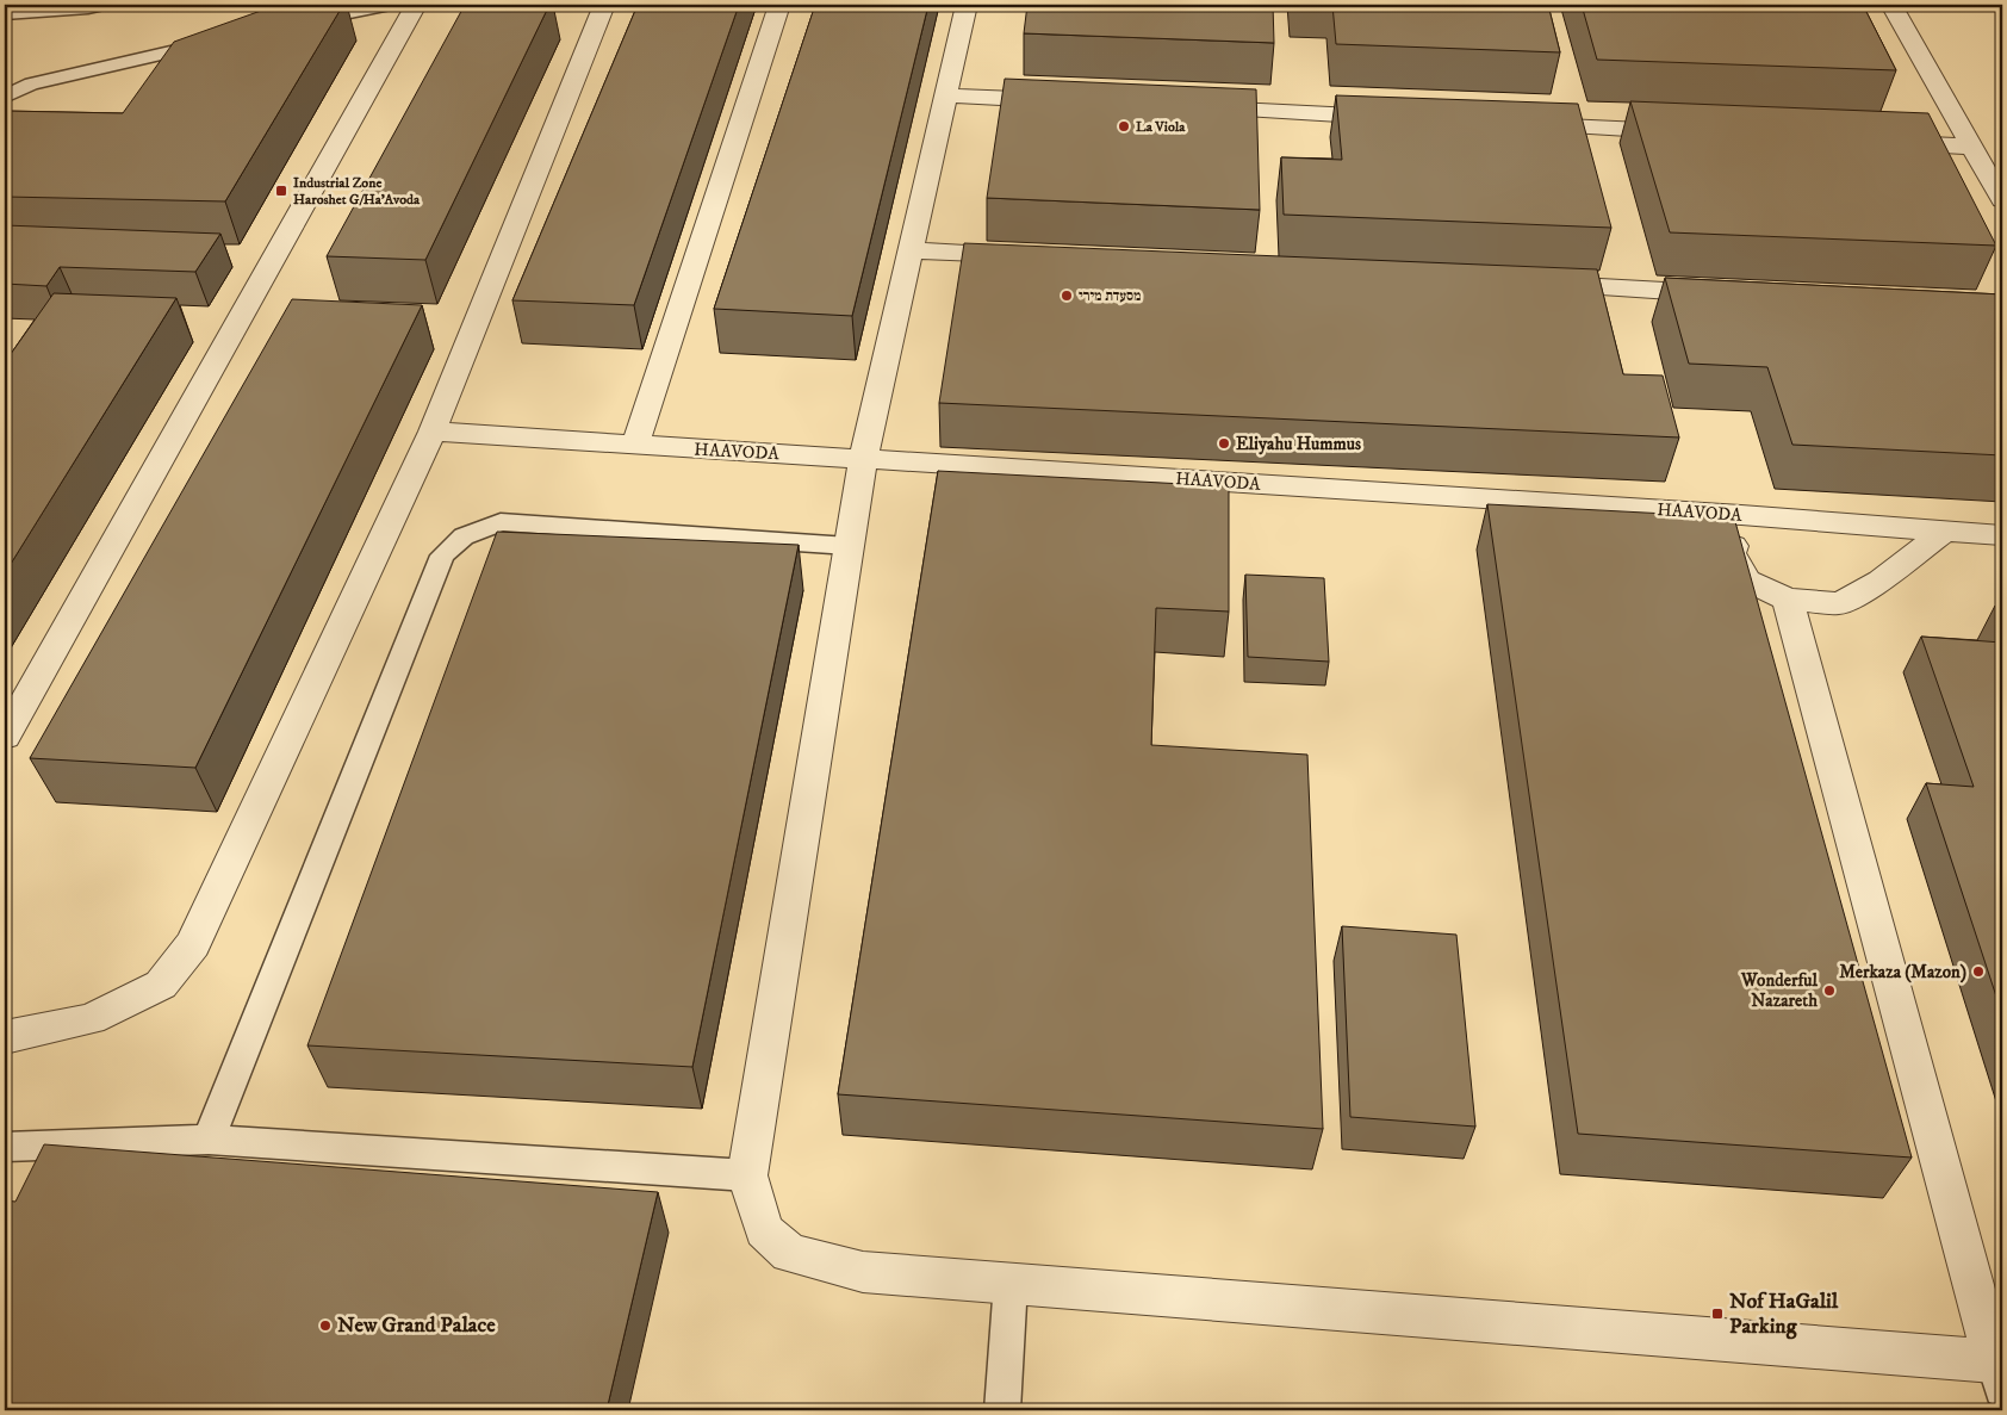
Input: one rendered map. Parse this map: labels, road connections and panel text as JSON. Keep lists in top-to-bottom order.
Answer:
{
  "streets": {
    "street": ["HAAVODA"]
  },
  "places": {
    "other": [
      "La Viola",
      "מסעדת מירי",
      "Eliyahu Hummus",
      "Merkaza (Mazon)",
      "Wonderful Nazareth",
      "New Grand Palace"
    ],
    "transit": ["Industrial Zone Haroshet G/Ha'Avoda", "Nof HaGalil Parking"]
  }
}
